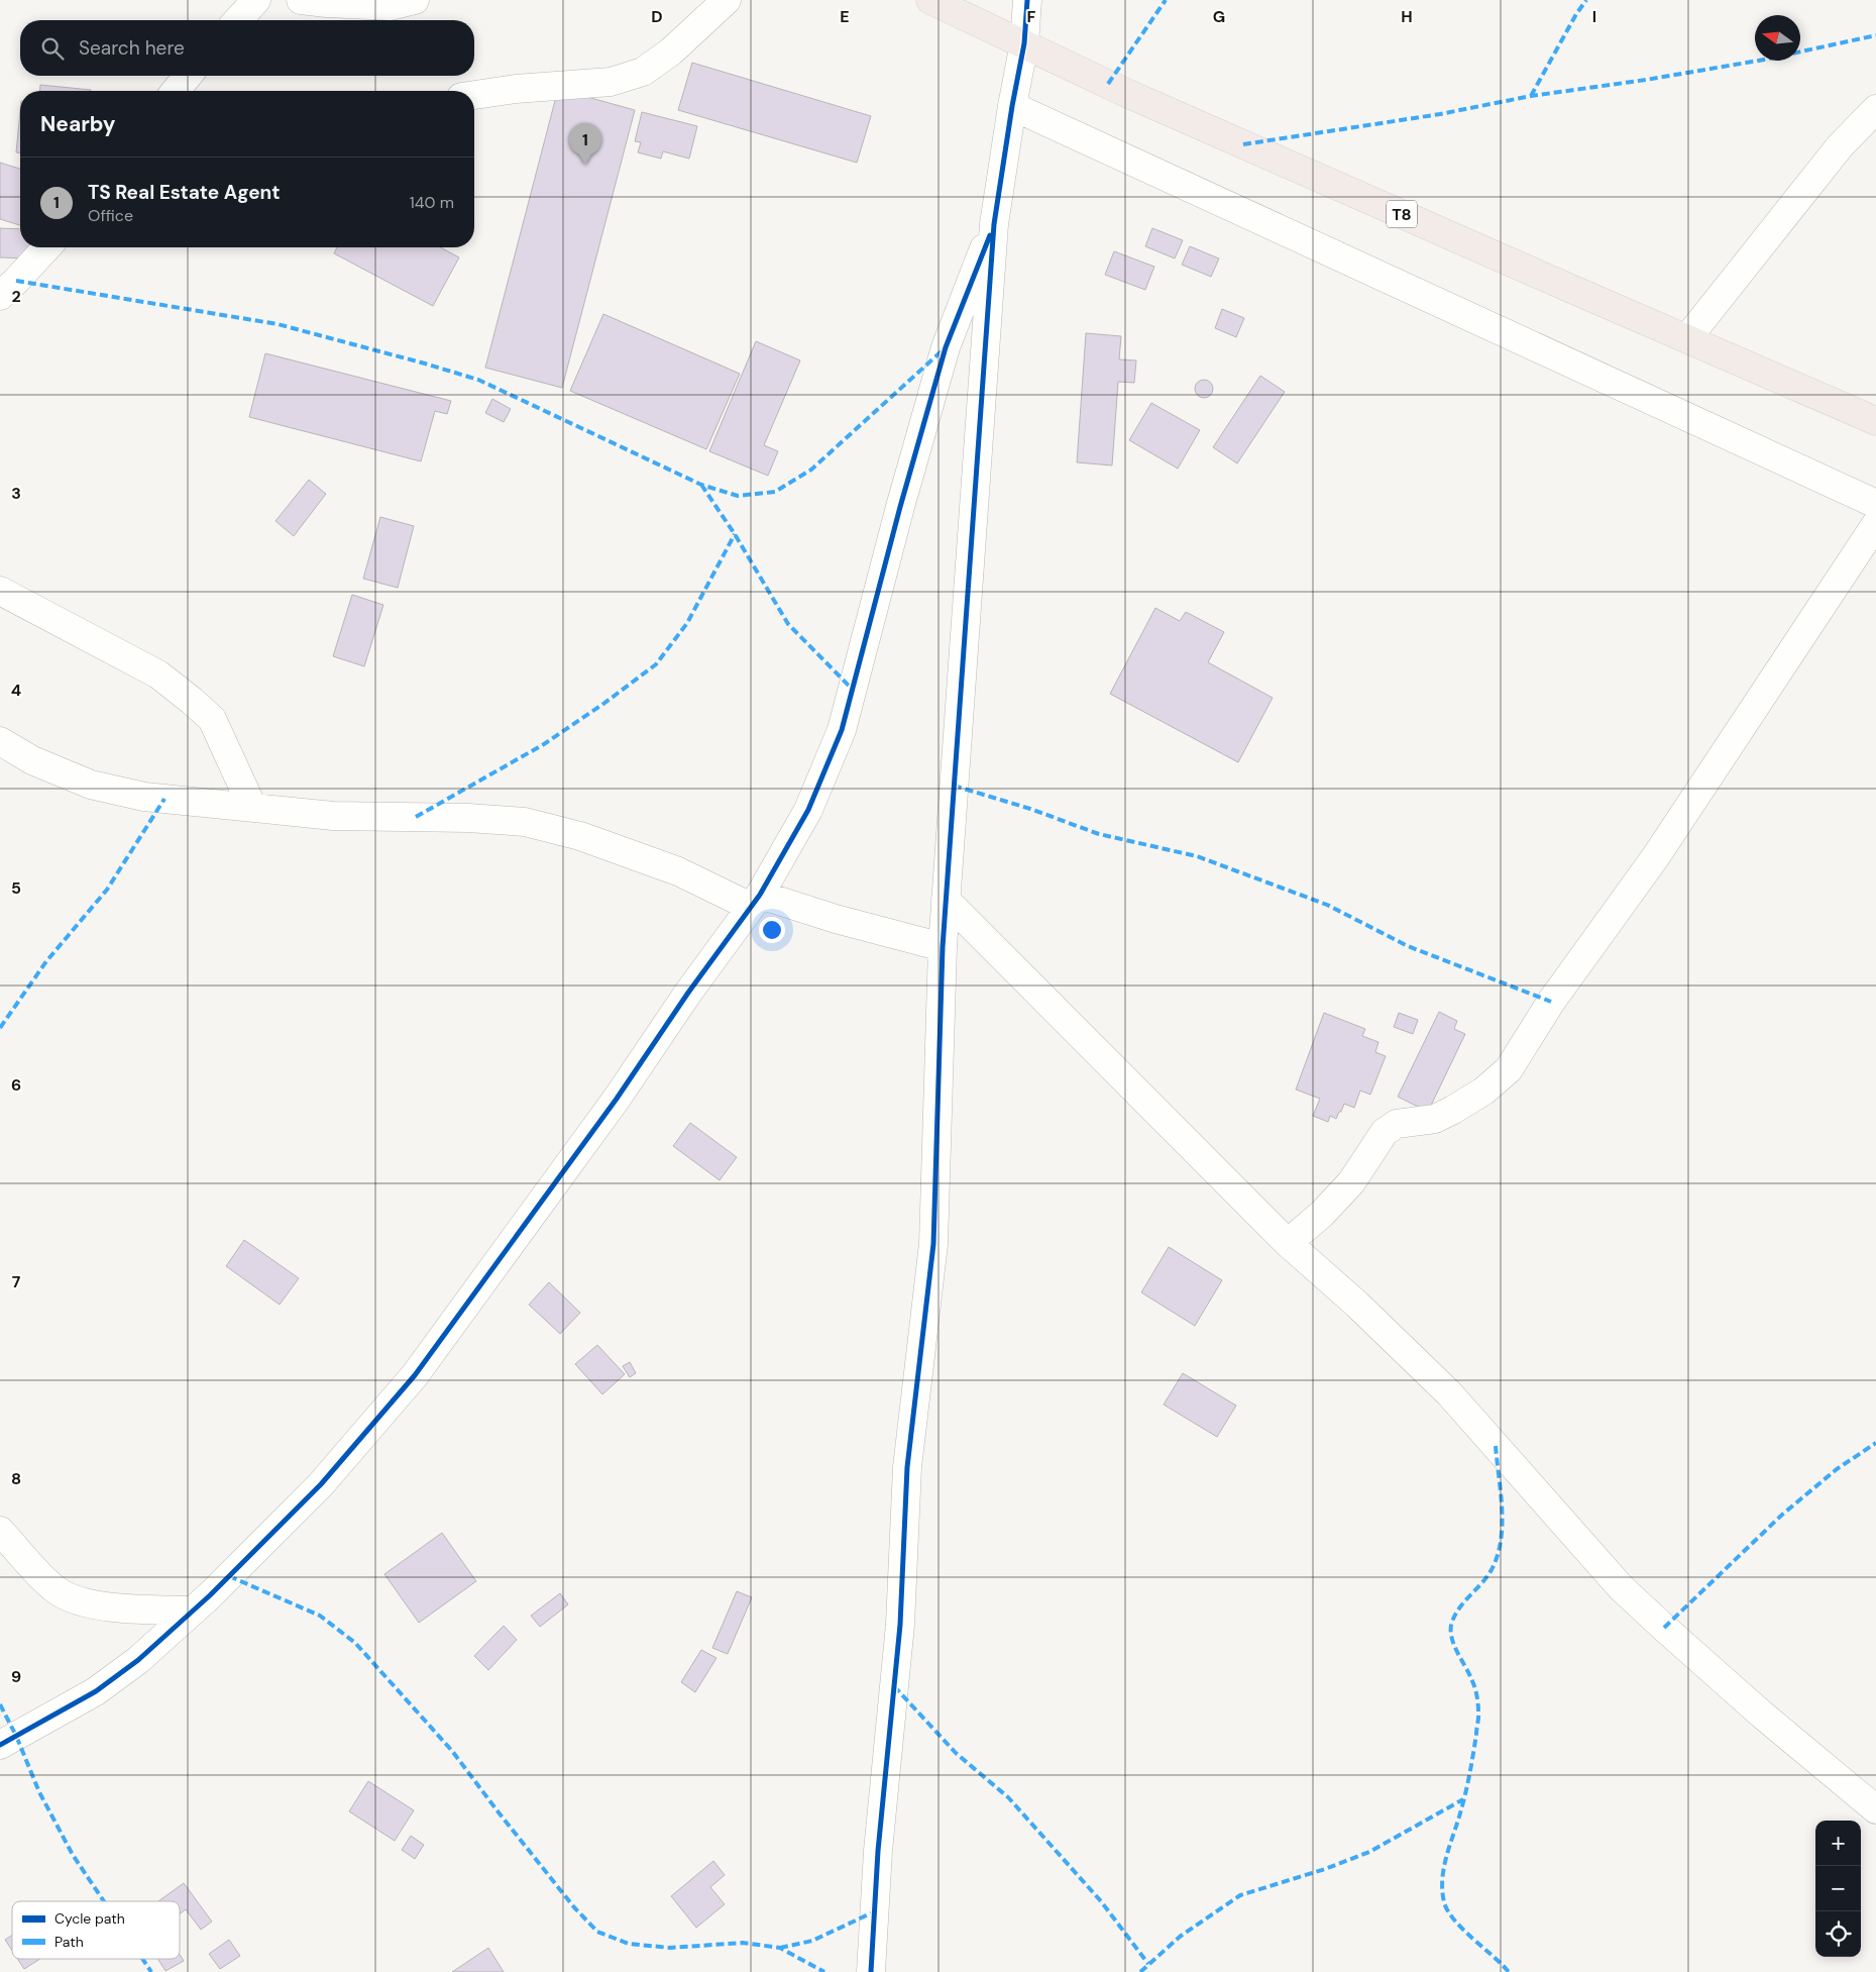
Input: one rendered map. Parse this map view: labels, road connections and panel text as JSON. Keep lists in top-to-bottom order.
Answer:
{
  "streets": {
    "main road": ["T8"]
  },
  "legend": ["Cycle path", "Path"],
  "north": "left",
  "page": {
    "search": "Search here",
    "heading": "Nearby",
    "pins": "1",
    "list": [
      {
        "mark": "1",
        "name": "TS Real Estate Agent",
        "note": "Office",
        "value": "140 m"
      }
    ],
    "map_buttons": ["+", "−"]
  },
  "grid": {
    "columns": [
      "D",
      "E",
      "F",
      "G",
      "H",
      "I"
    ],
    "rows": [
      "2",
      "3",
      "4",
      "5",
      "6",
      "7",
      "8",
      "9"
    ]
  }
}
